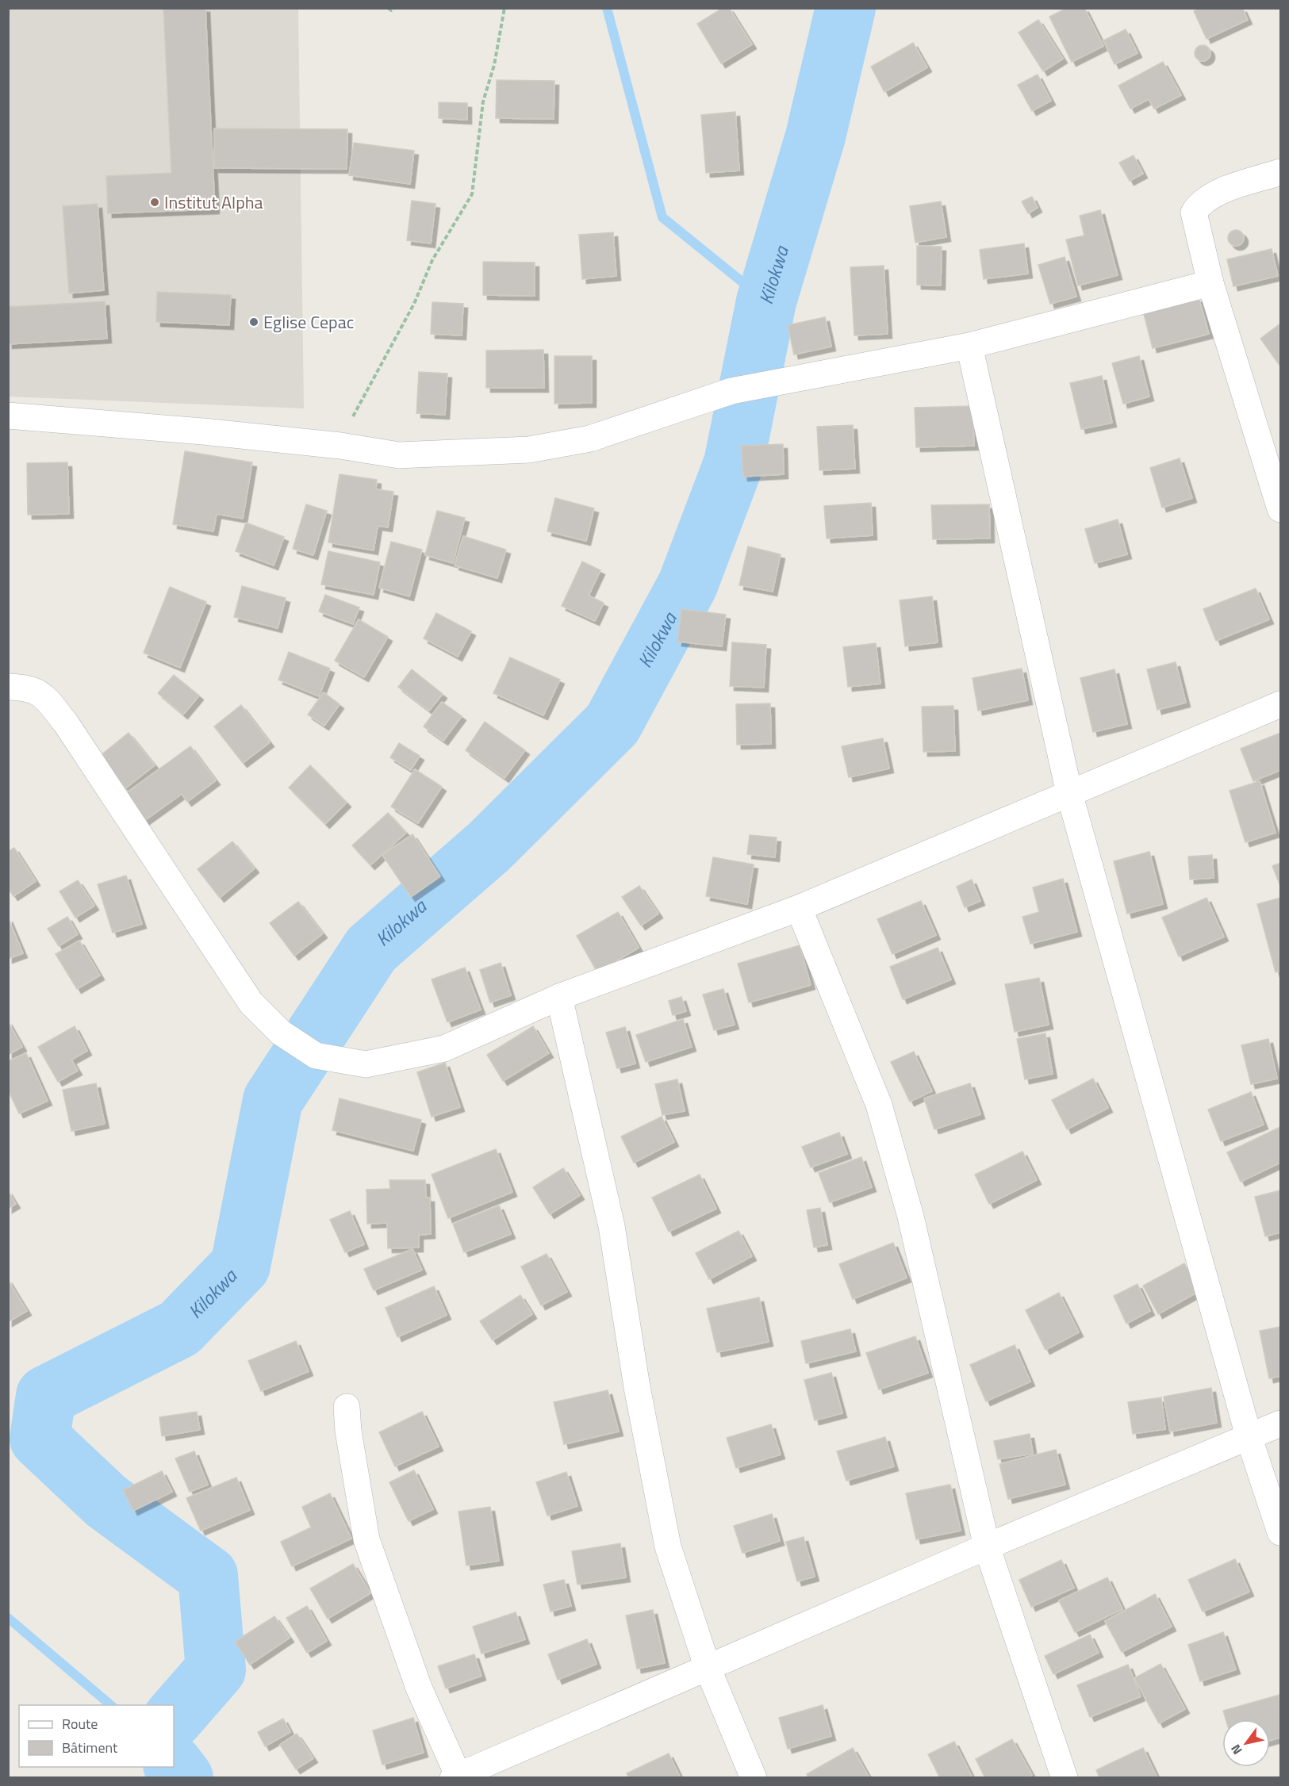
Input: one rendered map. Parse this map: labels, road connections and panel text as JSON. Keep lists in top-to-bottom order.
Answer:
{
  "water": ["Kilokwa"],
  "places": ["Institut Alpha", "Eglise Cepac"],
  "legend": ["Route", "Bâtiment"],
  "north": "bottom left"
}
